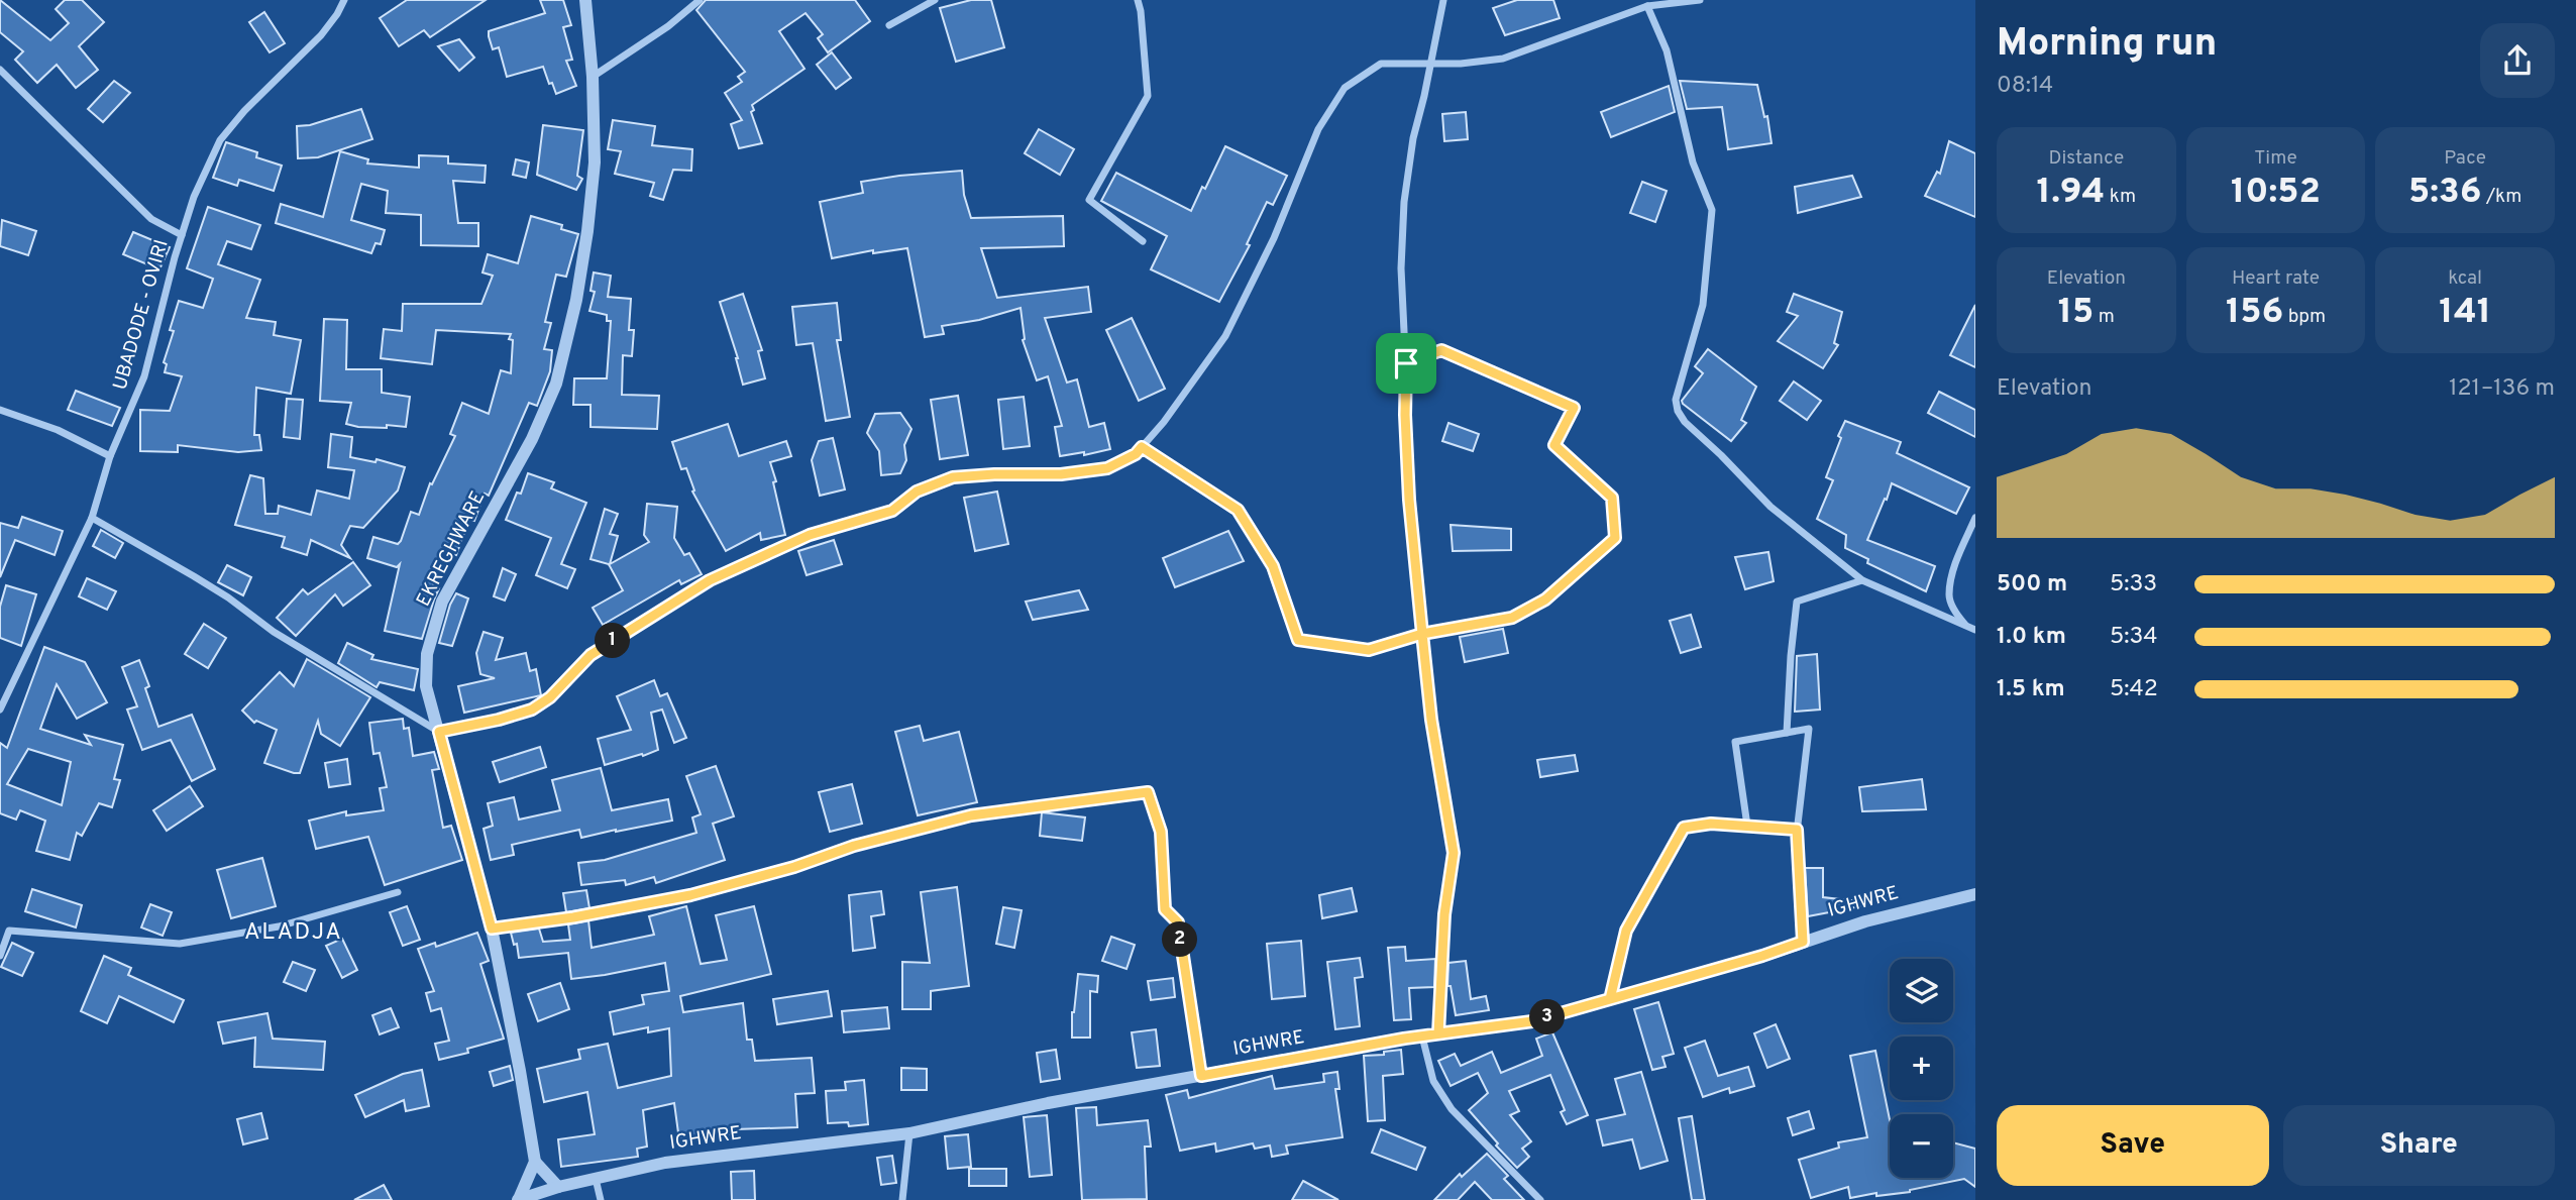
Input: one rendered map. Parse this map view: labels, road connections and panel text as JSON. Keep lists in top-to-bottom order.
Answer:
{
  "streets": {
    "street": ["UBADODE - OVIRI", "EKREGHWARE", "IGHWRE"]
  },
  "districts": ["ALADJA"],
  "page": {
    "heading": ["Morning run", "08:14"],
    "stats": [
      ["Distance", "1.94 km"],
      ["Time", "10:52"],
      ["Pace", "5:36 /km"],
      ["Elevation", "15 m"],
      ["Heart rate", "156 bpm"],
      ["kcal", "141"]
    ],
    "chart": ["Elevation", "121–136 m"],
    "list": [
      {
        "name": "500 m",
        "note": "5:33"
      },
      {
        "name": "1.0 km",
        "note": "5:34"
      },
      {
        "name": "1.5 km",
        "note": "5:42"
      }
    ],
    "pins": ["1", "2", "3"],
    "map_buttons": ["+", "−"],
    "buttons": ["Save", "Share"]
  }
}
